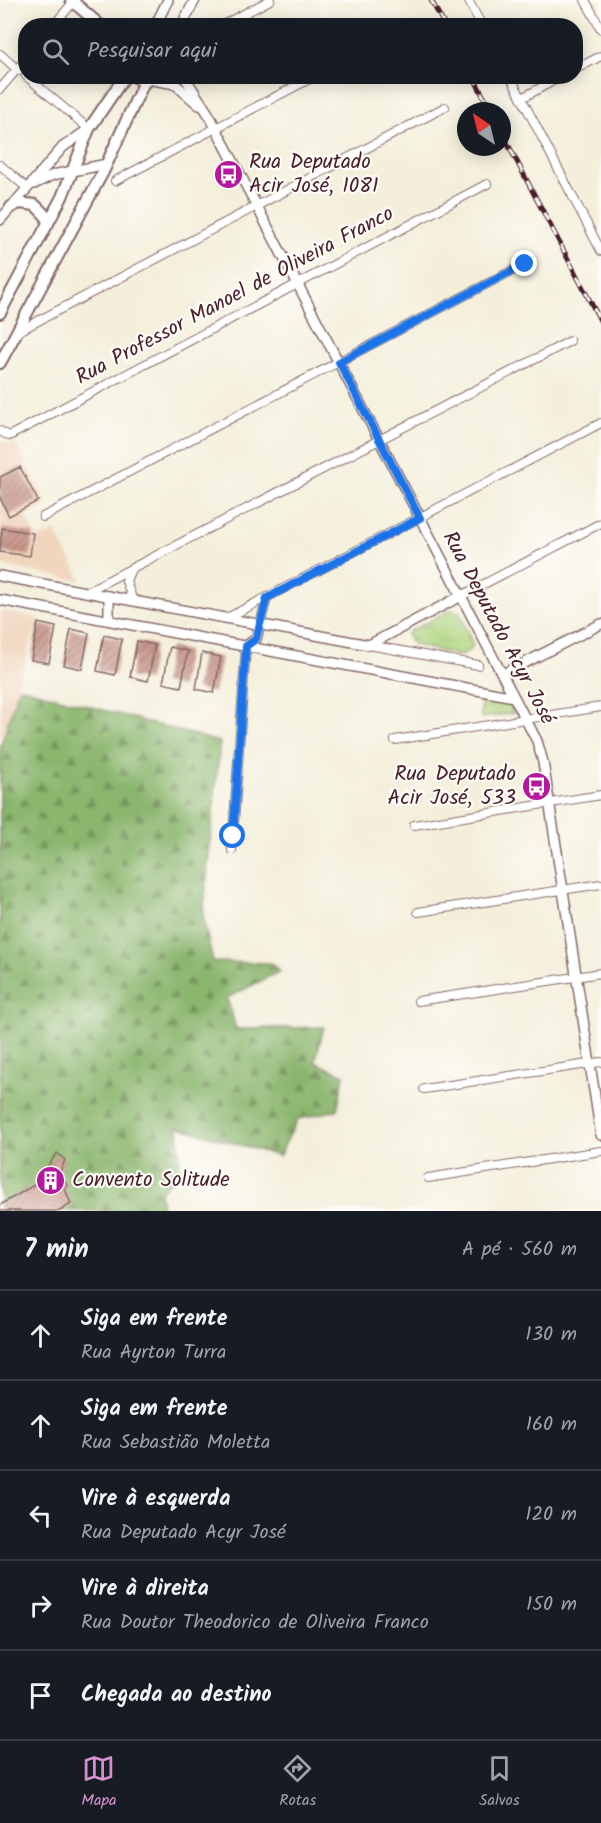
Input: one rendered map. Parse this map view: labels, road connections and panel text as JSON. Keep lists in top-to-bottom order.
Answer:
{
  "streets": {
    "street": ["Rua Professor Manoel de Oliveira Franco", "Rua Deputado Acyr José"]
  },
  "crossings": [
    ["Rua Professor Manoel de Oliveira Franco", "Rua Deputado Acyr José"]
  ],
  "places": {
    "bus stop": ["Rua Deputado Acir José, 1081", "Rua Deputado Acir José, 533"],
    "building": ["Convento Solitude"]
  },
  "north": "top left",
  "page": {
    "search": "Pesquisar aqui",
    "heading": ["7 min", "A pé · 560 m"],
    "list": [
      ["Siga em frente", "Rua Ayrton Turra", "130 m"],
      ["Siga em frente", "Rua Sebastião Moletta", "160 m"],
      ["Vire à esquerda", "Rua Deputado Acyr José", "120 m"],
      ["Vire à direita", "Rua Doutor Theodorico de Oliveira Franco", "150 m"],
      "Chegada ao destino"
    ],
    "nav": ["Mapa", "Rotas", "Salvos"]
  }
}
